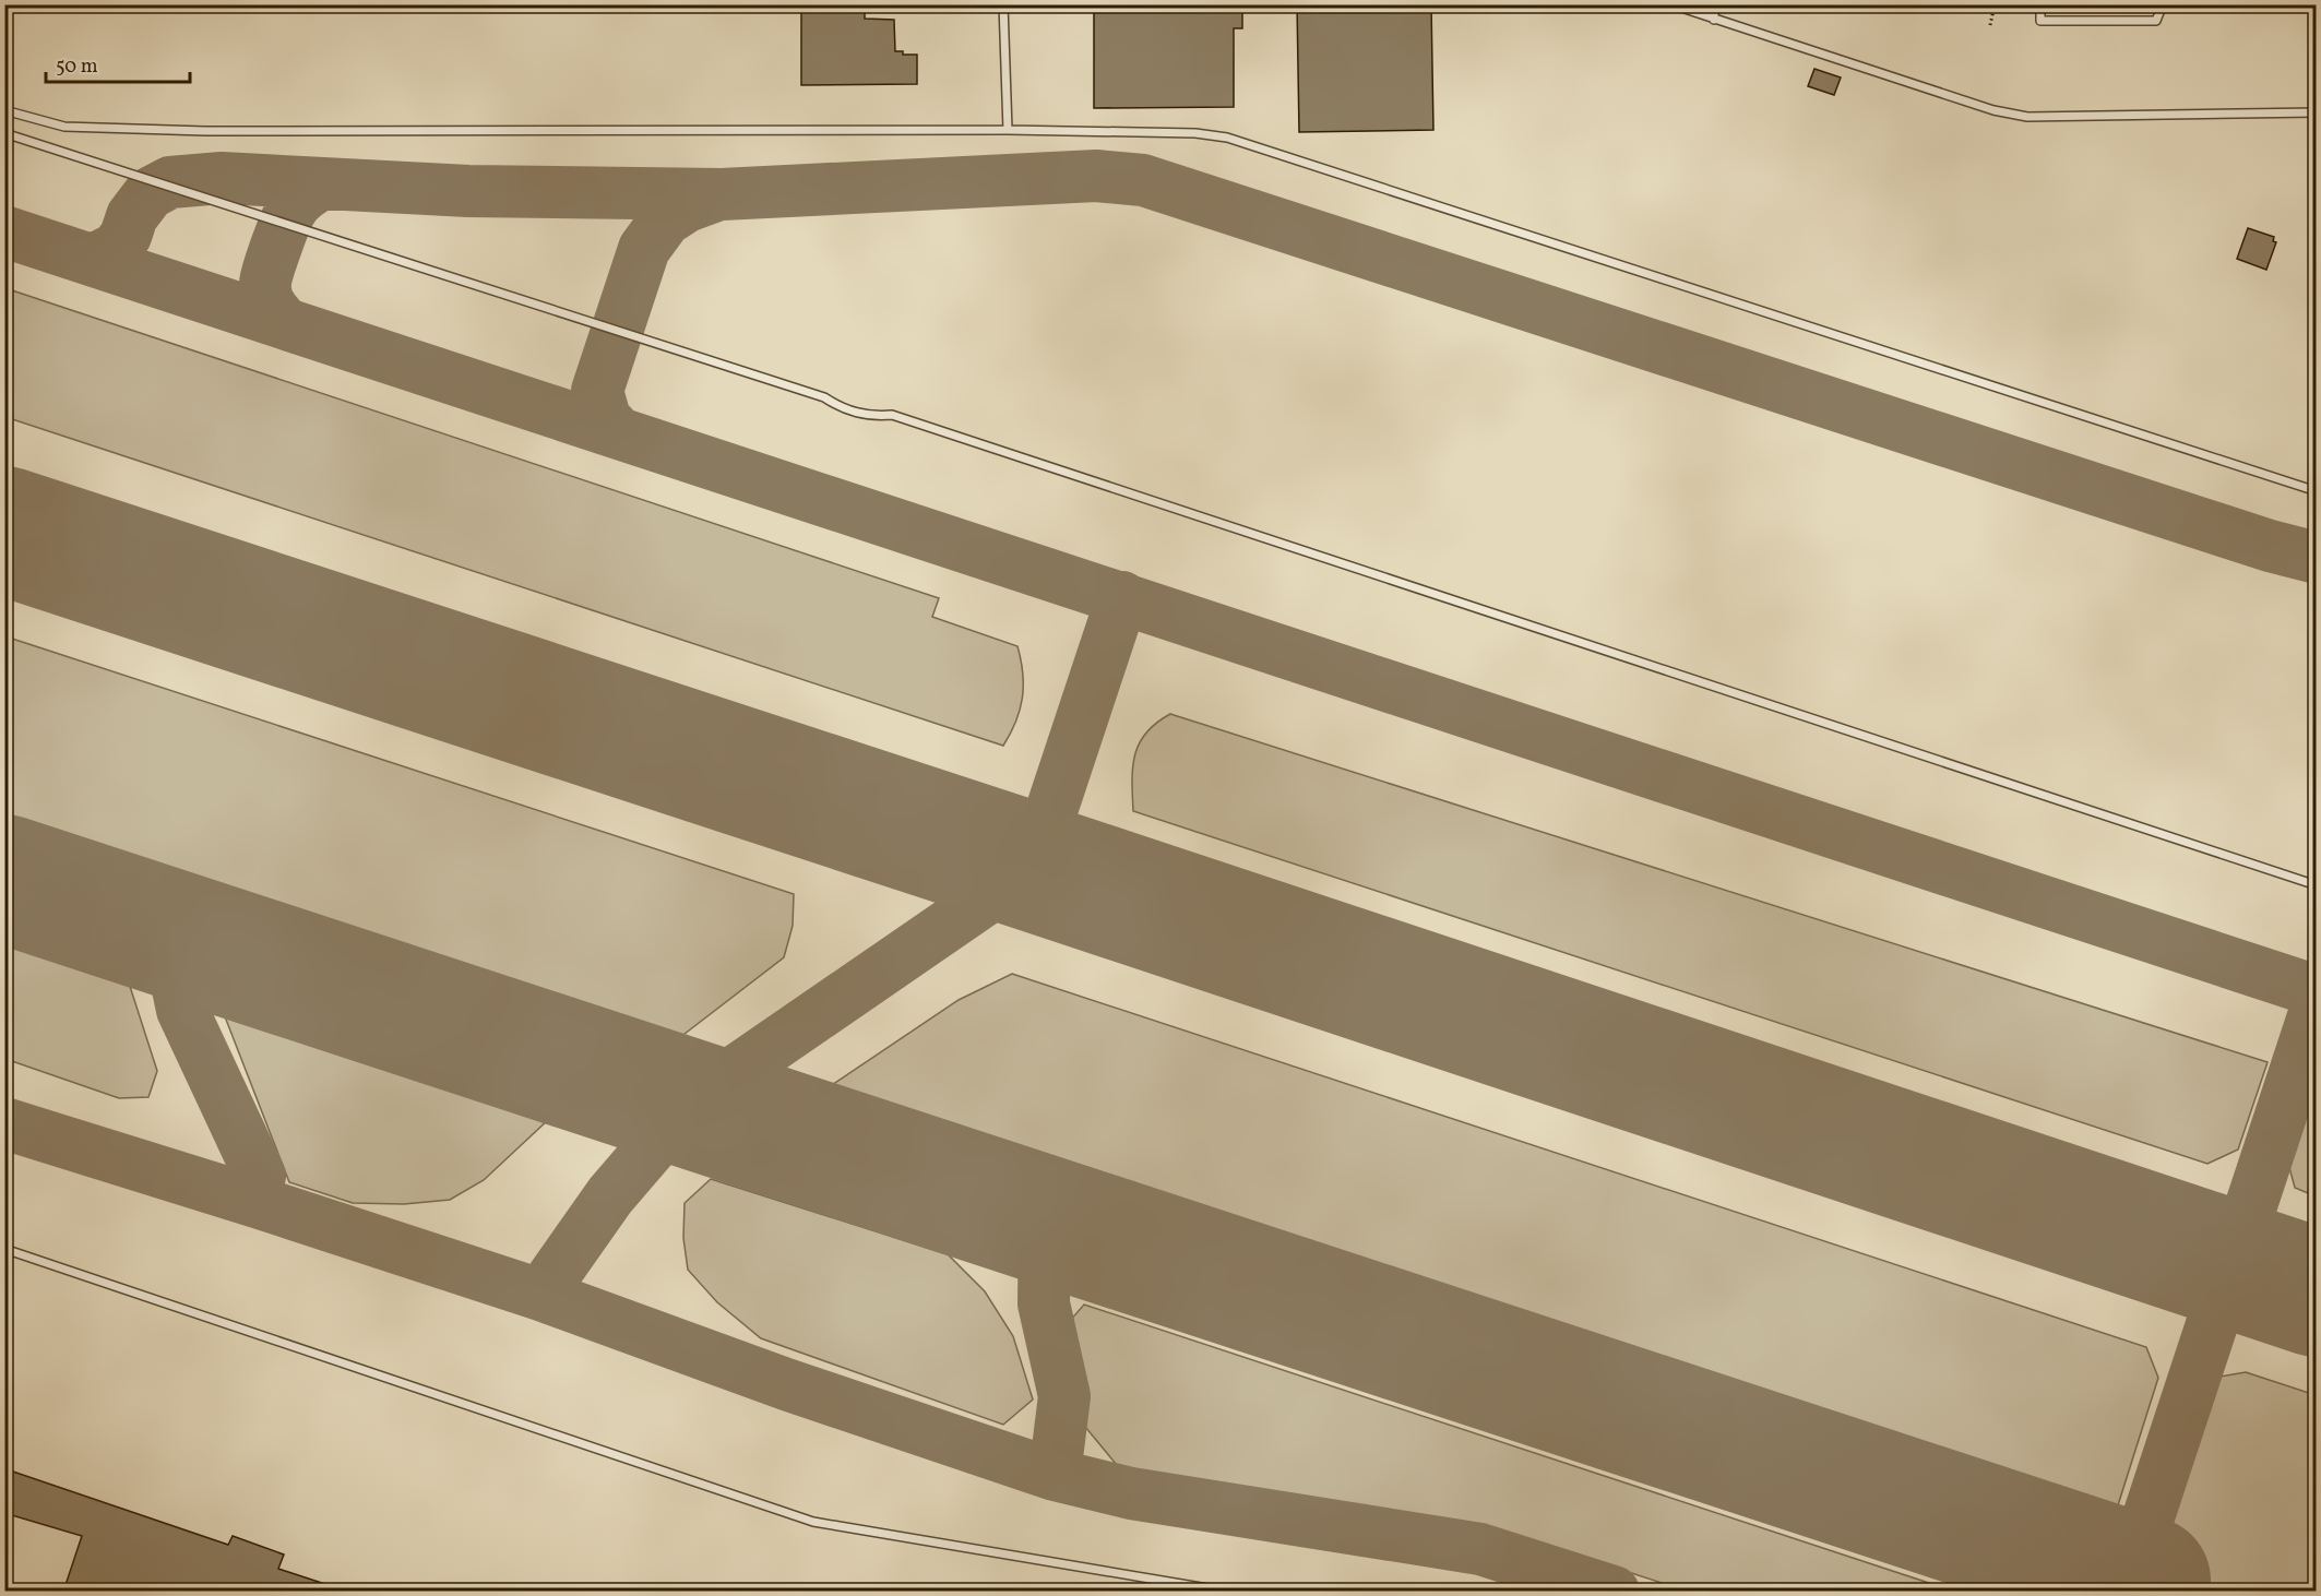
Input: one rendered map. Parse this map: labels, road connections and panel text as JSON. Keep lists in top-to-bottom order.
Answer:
{
  "scale_bar": "50 m"
}
